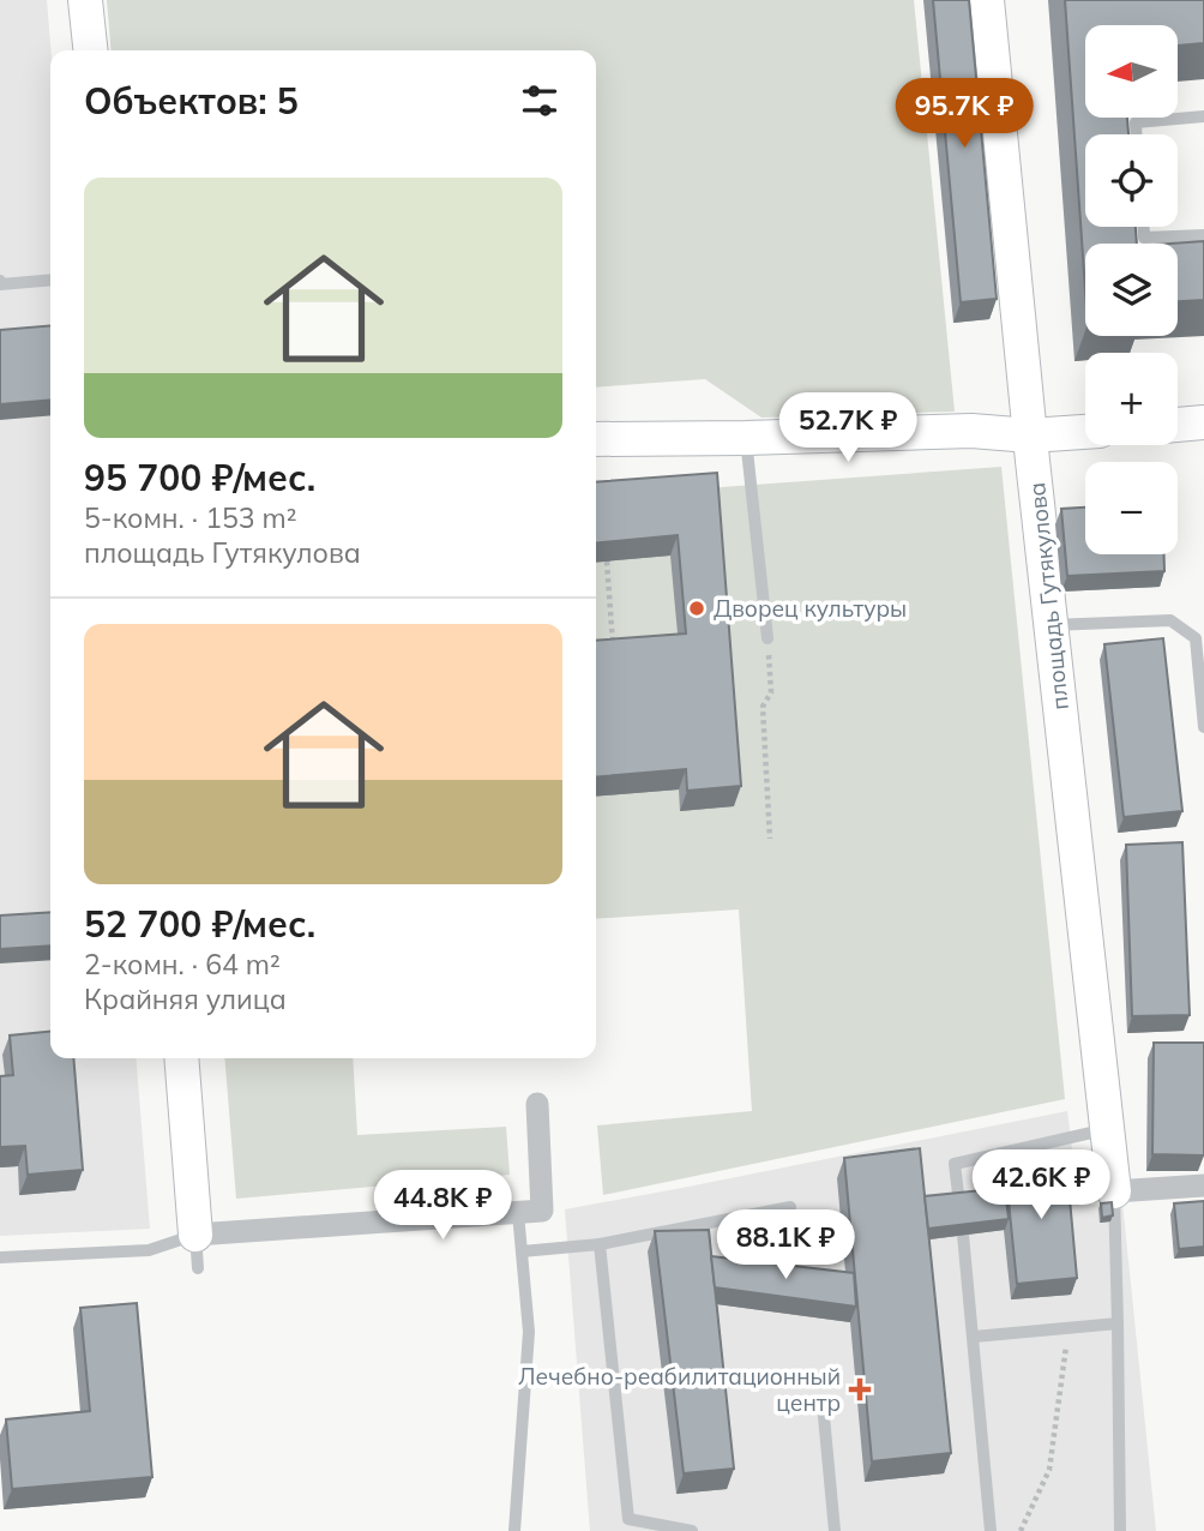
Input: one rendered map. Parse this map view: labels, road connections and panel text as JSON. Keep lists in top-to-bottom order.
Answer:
{
  "streets": {
    "street": ["площадь Гутякулова"]
  },
  "places": {
    "other": ["Дворец культуры"],
    "health": ["Лечебно-реабилитационный центр"]
  },
  "north": "left",
  "page": {
    "map_buttons": ["+", "−"],
    "heading": "Объектов: 5",
    "price": [
      "95.7K ₽",
      "52.7K ₽",
      "42.6K ₽",
      "44.8K ₽",
      "88.1K ₽"
    ],
    "list": [
      {
        "name": "95 700 ₽/мес.",
        "note": "5-комн. · 153 m² · площадь Гутякулова"
      },
      {
        "name": "52 700 ₽/мес.",
        "note": "2-комн. · 64 m² · Крайняя улица"
      }
    ]
  }
}
